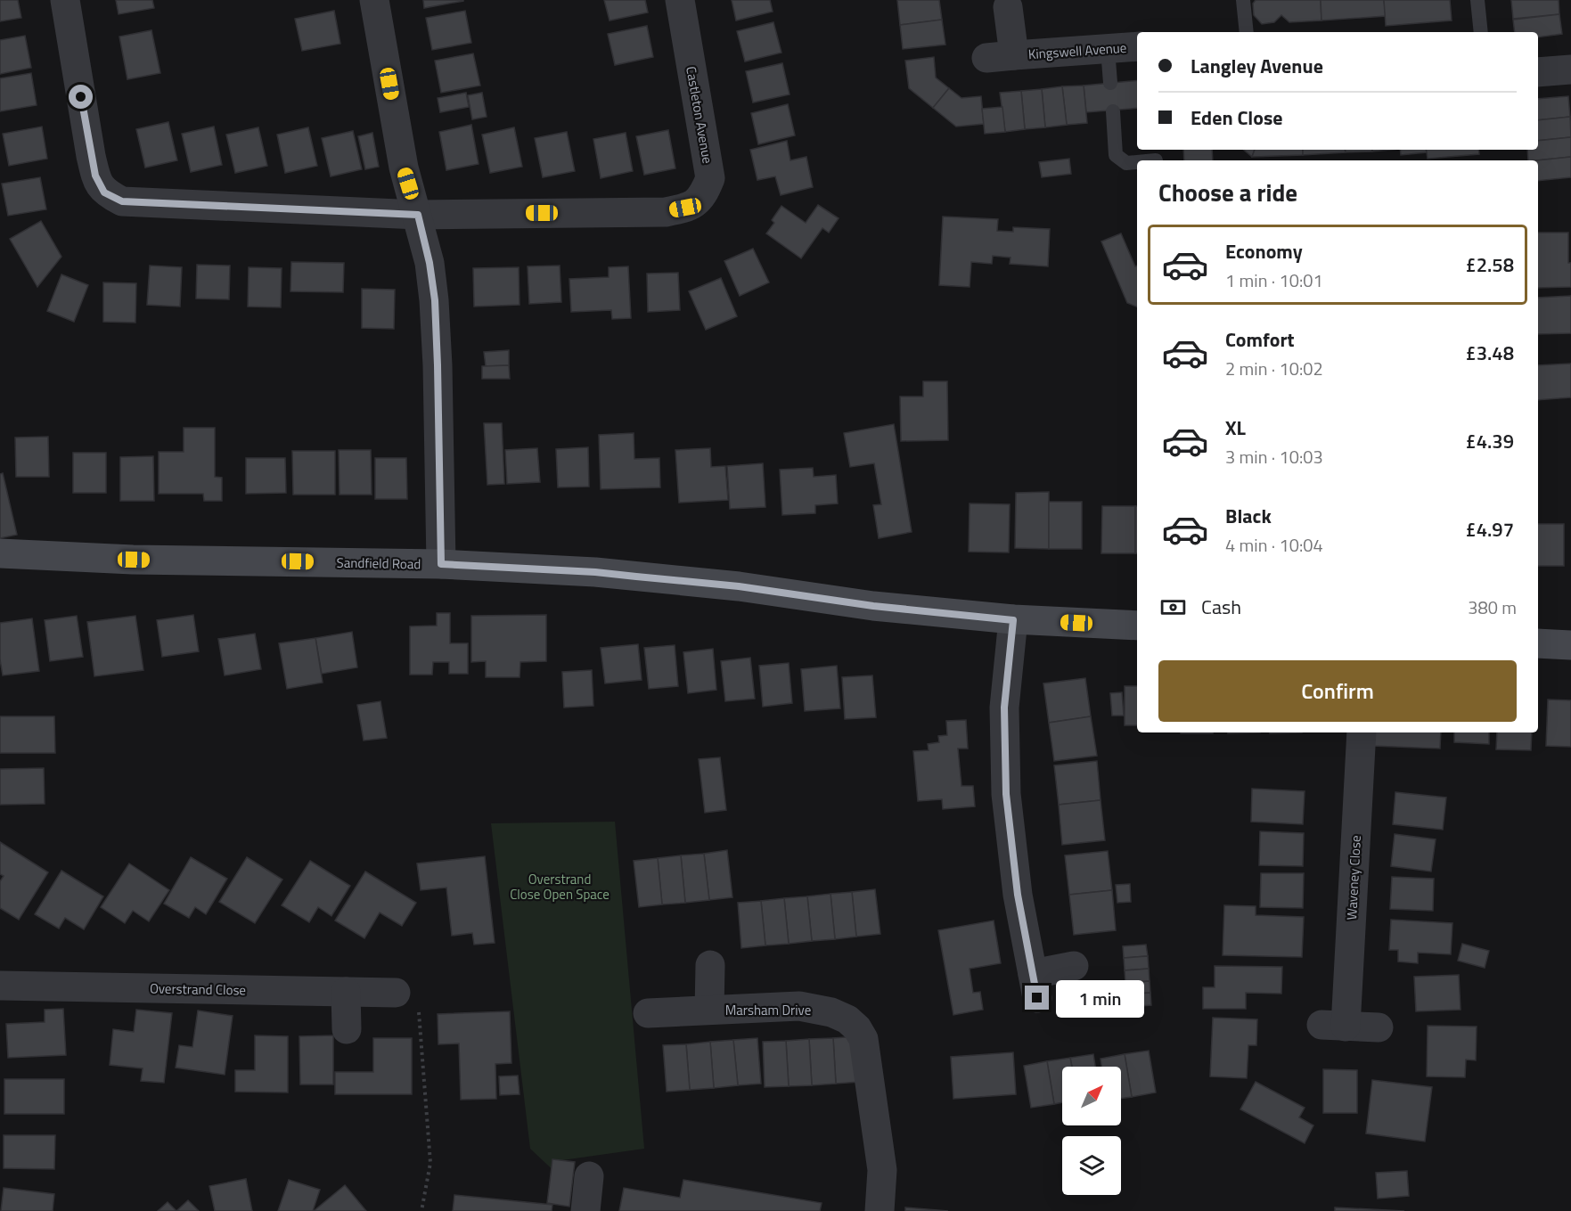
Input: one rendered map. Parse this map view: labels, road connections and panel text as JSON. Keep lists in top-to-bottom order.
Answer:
{
  "streets": {
    "street": [
      "Kingswell Avenue",
      "Castleton Avenue",
      "Sandfield Road",
      "Waveney Close",
      "Overstrand Close",
      "Marsham Drive"
    ]
  },
  "parks": ["Overstrand Close Open Space"],
  "north": "top right",
  "page": {
    "banner": ["Langley Avenue", "Eden Close"],
    "heading": "Choose a ride",
    "list": [
      {
        "name": "Economy",
        "note": "1 min · 10:01",
        "value": "£2.58"
      },
      {
        "name": "Comfort",
        "note": "2 min · 10:02",
        "value": "£3.48"
      },
      {
        "name": "XL",
        "note": "3 min · 10:03",
        "value": "£4.39"
      },
      {
        "name": "Black",
        "note": "4 min · 10:04",
        "value": "£4.97"
      }
    ],
    "pay": ["Cash", "380 m"],
    "buttons": "Confirm",
    "bubble": "1 min"
  }
}
